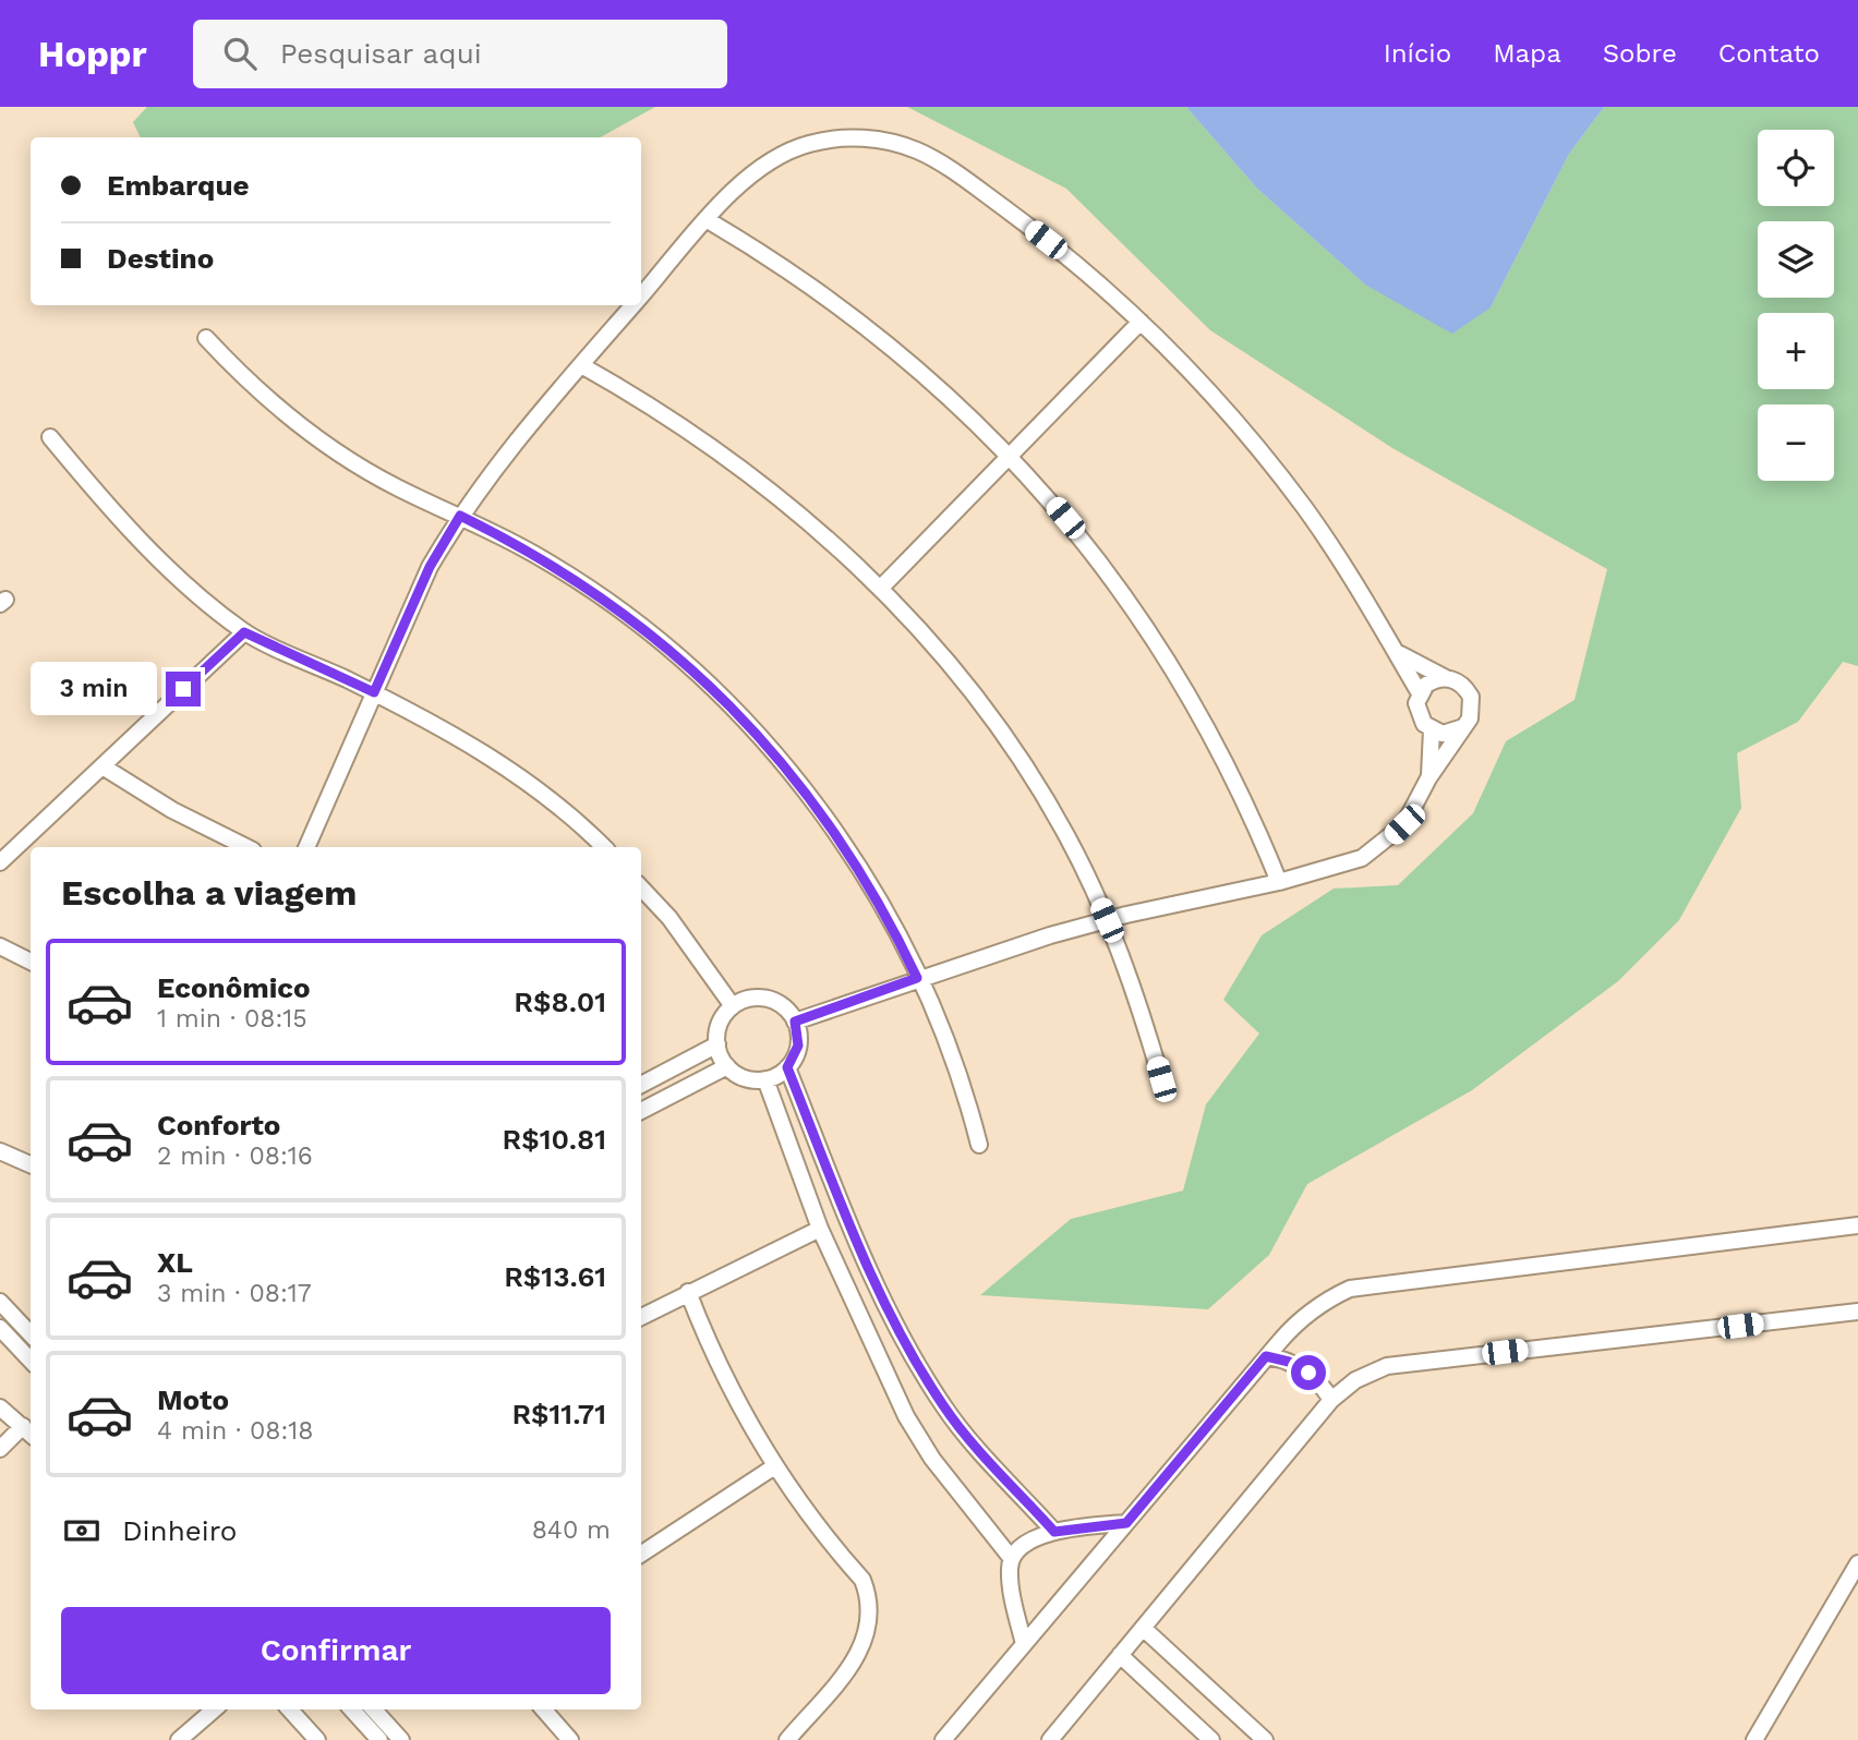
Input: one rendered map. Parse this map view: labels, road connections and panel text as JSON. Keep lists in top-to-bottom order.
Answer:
{
  "page": {
    "header": "Hoppr",
    "search": "Pesquisar aqui",
    "nav": [
      "Início",
      "Mapa",
      "Sobre",
      "Contato"
    ],
    "map_buttons": ["+", "−"],
    "banner": ["Embarque", "Destino"],
    "bubble": "3 min",
    "heading": "Escolha a viagem",
    "list": [
      {
        "name": "Econômico",
        "note": "1 min · 08:15",
        "value": "R$8.01"
      },
      {
        "name": "Conforto",
        "note": "2 min · 08:16",
        "value": "R$10.81"
      },
      {
        "name": "XL",
        "note": "3 min · 08:17",
        "value": "R$13.61"
      },
      {
        "name": "Moto",
        "note": "4 min · 08:18",
        "value": "R$11.71"
      }
    ],
    "pay": ["Dinheiro", "840 m"],
    "buttons": "Confirmar"
  }
}
